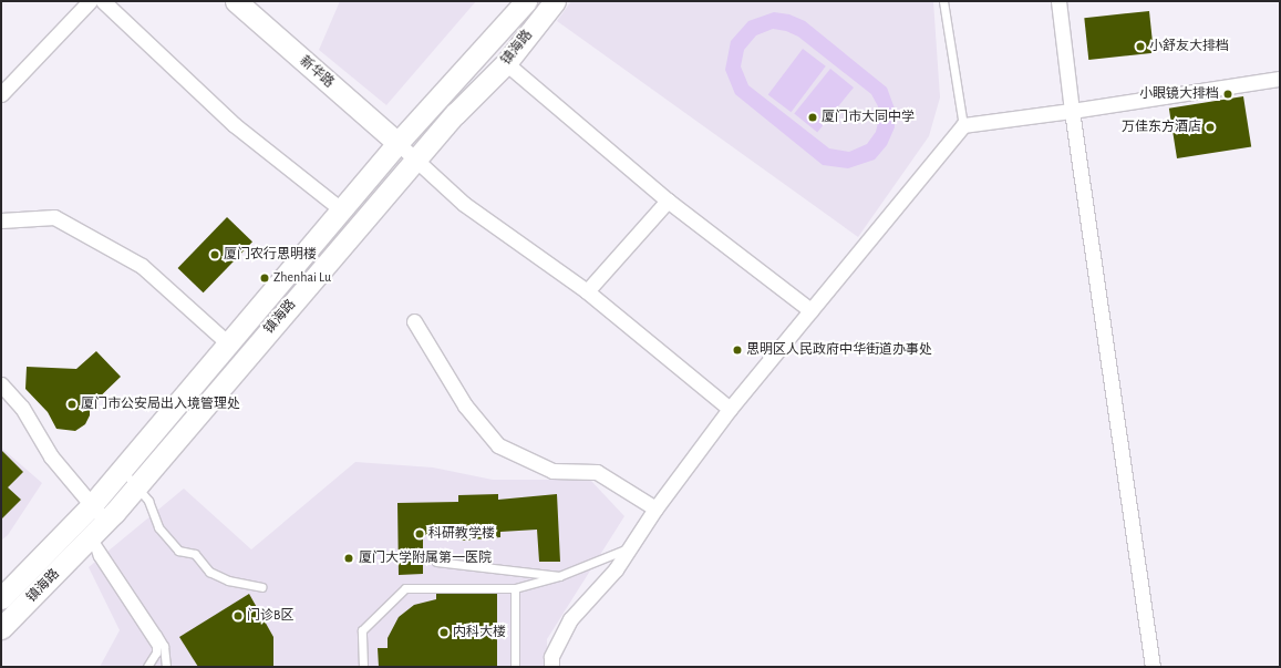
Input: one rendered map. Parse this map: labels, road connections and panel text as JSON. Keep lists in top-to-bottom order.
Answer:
{
  "streets": {
    "main road": ["镇海路", "新华路"]
  },
  "crossings": [
    ["镇海路", "新华路"]
  ],
  "places": [
    "小舒友大排档",
    "小眼镜大排档",
    "厦门市大同中学",
    "万佳东方酒店",
    "厦门农行思明楼",
    "Zhenhai Lu",
    "思明区人民政府中华街道办事处",
    "厦门市公安局出入境管理处",
    "科研教学楼",
    "厦门大学附属第一医院",
    "门诊B区",
    "内科大楼"
  ]
}
